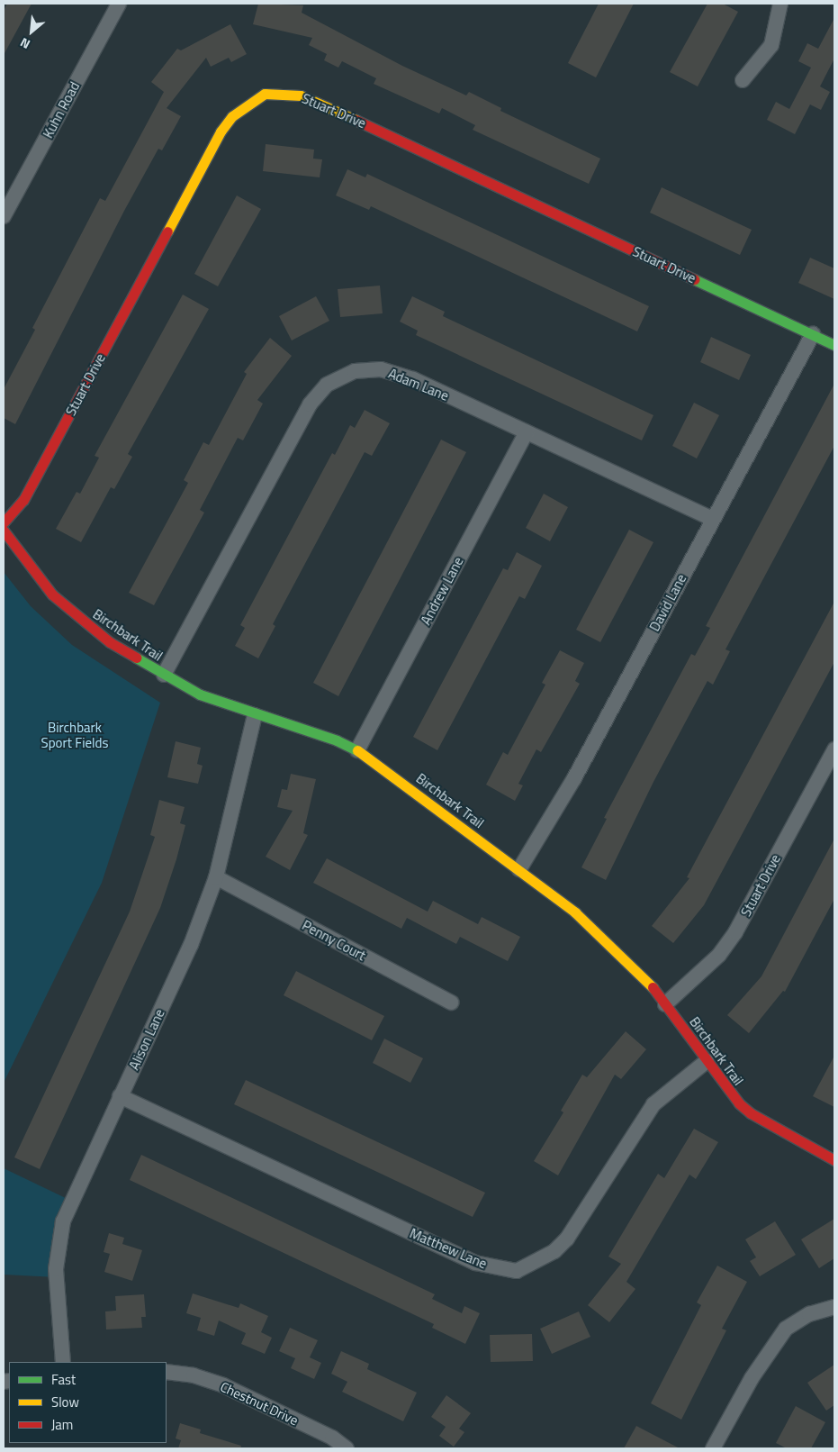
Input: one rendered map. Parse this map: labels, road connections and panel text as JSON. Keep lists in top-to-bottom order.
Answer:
{
  "streets": {
    "street": [
      "Kuhn Road",
      "Stuart Drive",
      "Adam Lane",
      "Andrew Lane",
      "David Lane",
      "Birchbark Trail",
      "Penny Court",
      "Alison Lane",
      "Matthew Lane",
      "Chestnut Drive"
    ]
  },
  "crossings": [
    ["Stuart Drive", "David Lane"],
    ["Stuart Drive", "Birchbark Trail"],
    ["Adam Lane", "Andrew Lane"],
    ["Adam Lane", "David Lane"],
    ["Adam Lane", "Birchbark Trail"],
    ["Andrew Lane", "Birchbark Trail"],
    ["David Lane", "Birchbark Trail"],
    ["Birchbark Trail", "Alison Lane"],
    ["Birchbark Trail", "Matthew Lane"],
    ["Penny Court", "Alison Lane"],
    ["Alison Lane", "Matthew Lane"]
  ],
  "parks": ["Birchbark Sport Fields"],
  "legend": ["Fast", "Slow", "Jam"],
  "north": "bottom left"
}
